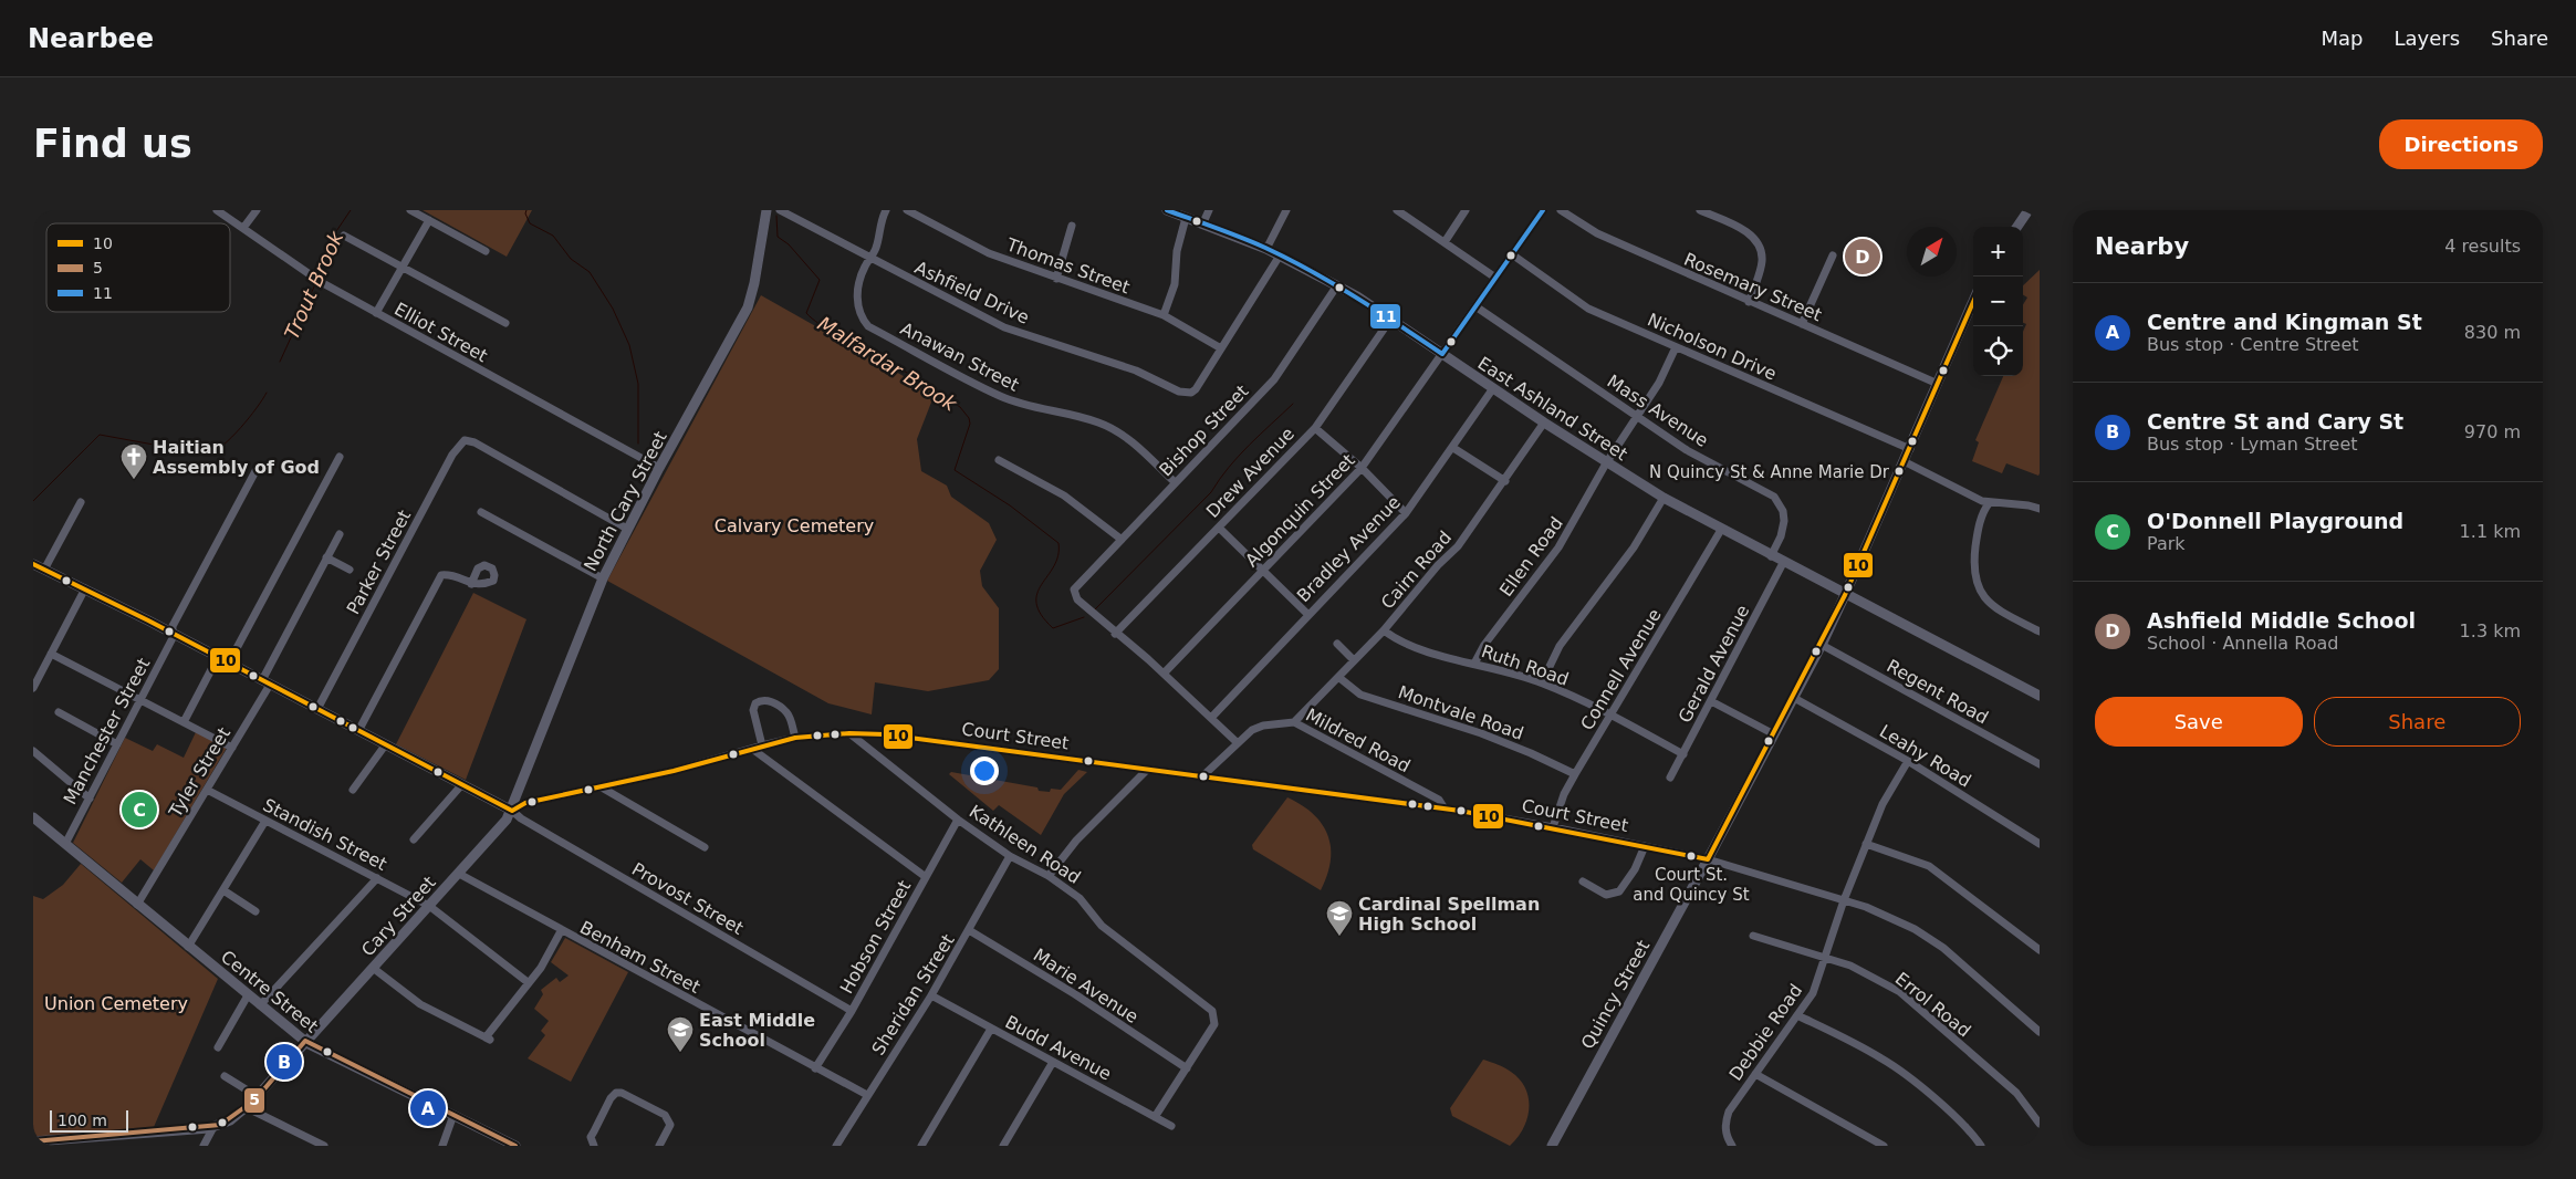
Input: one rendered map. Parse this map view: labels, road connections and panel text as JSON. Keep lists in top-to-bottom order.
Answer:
{
  "streets": {
    "main road": [
      "East Ashland Street",
      "North Cary Street",
      "Cary Street",
      "Centre Street",
      "Quincy Street"
    ],
    "street": [
      "Thomas Street",
      "Rosemary Street",
      "Ashfield Drive",
      "Elliot Street",
      "Nicholson Drive",
      "Anawan Street",
      "Mass Avenue",
      "Bishop Street",
      "Drew Avenue",
      "Algonquin Street",
      "Bradley Avenue",
      "Ellen Road",
      "Parker Street",
      "Cairn Road",
      "Gerald Avenue",
      "Ruth Road",
      "Connell Avenue",
      "Regent Road",
      "Montvale Road",
      "Manchester Street",
      "Court Street",
      "Mildred Road",
      "Leahy Road",
      "Tyler Street",
      "Standish Street",
      "Kathleen Road",
      "Provost Street",
      "Hobson Street",
      "Benham Street",
      "Marie Avenue",
      "Sheridan Street",
      "Errol Road",
      "Debbie Road",
      "Budd Avenue"
    ]
  },
  "crossings": [
    ["Thomas Street", "Ashfield Drive"],
    ["Rosemary Street", "Quincy Street"],
    ["Ashfield Drive", "Anawan Street"],
    ["Elliot Street", "North Cary Street"],
    ["Nicholson Drive", "Algonquin Street"],
    ["Nicholson Drive", "Ellen Road"],
    ["Nicholson Drive", "Quincy Street"],
    ["Anawan Street", "Bishop Street"],
    ["East Ashland Street", "Mass Avenue"],
    ["East Ashland Street", "Bishop Street"],
    ["East Ashland Street", "Drew Avenue"],
    ["East Ashland Street", "Algonquin Street"],
    ["East Ashland Street", "Bradley Avenue"],
    ["East Ashland Street", "Ellen Road"],
    ["East Ashland Street", "Cairn Road"],
    ["East Ashland Street", "Gerald Avenue"],
    ["East Ashland Street", "Connell Avenue"],
    ["East Ashland Street", "Quincy Street"],
    ["Mass Avenue", "Algonquin Street"],
    ["Mass Avenue", "Ellen Road"],
    ["Bishop Street", "Drew Avenue"],
    ["North Cary Street", "Parker Street"],
    ["North Cary Street", "Court Street"],
    ["North Cary Street", "Provost Street"],
    ["North Cary Street", "Cary Street"],
    ["Ellen Road", "Ruth Road"],
    ["Cairn Road", "Ruth Road"],
    ["Cairn Road", "Montvale Road"],
    ["Cairn Road", "Mildred Road"],
    ["Gerald Avenue", "Ruth Road"],
    ["Ruth Road", "Connell Avenue"],
    ["Connell Avenue", "Montvale Road"],
    ["Connell Avenue", "Court Street"],
    ["Regent Road", "Quincy Street"],
    ["Manchester Street", "Centre Street"],
    ["Court Street", "Mildred Road"],
    ["Court Street", "Kathleen Road"],
    ["Court Street", "Provost Street"],
    ["Court Street", "Cary Street"],
    ["Court Street", "Quincy Street"],
    ["Court Street", "Debbie Road"],
    ["Leahy Road", "Quincy Street"],
    ["Leahy Road", "Debbie Road"],
    ["Tyler Street", "Standish Street"],
    ["Tyler Street", "Centre Street"],
    ["Standish Street", "Cary Street"],
    ["Kathleen Road", "Hobson Street"],
    ["Kathleen Road", "Marie Avenue"],
    ["Kathleen Road", "Sheridan Street"],
    ["Kathleen Road", "Budd Avenue"],
    ["Provost Street", "Cary Street"],
    ["Provost Street", "Hobson Street"],
    ["Cary Street", "Benham Street"],
    ["Cary Street", "Centre Street"],
    ["Hobson Street", "Benham Street"],
    ["Benham Street", "Sheridan Street"],
    ["Marie Avenue", "Sheridan Street"],
    ["Sheridan Street", "Budd Avenue"],
    ["Errol Road", "Debbie Road"]
  ],
  "water": ["Trout Brook", "Malfardar Brook"],
  "parks": ["Calvary Cemetery", "Union Cemetery"],
  "places": {
    "other": ["N Quincy St & Anne Marie Dr", "Court St. and Quincy St"],
    "church": ["Haitian Assembly of God"],
    "school or university": ["Cardinal Spellman High School", "East Middle School"]
  },
  "lines": ["transit line 11", "transit line 10", "transit line 5"],
  "legend": ["10", "5", "11"],
  "scale_bar": "100 m",
  "north": "top right",
  "page": {
    "header": "Nearbee",
    "nav": ["Map", "Layers", "Share"],
    "buttons": [
      "Directions",
      ["Save", "Share"]
    ],
    "title": "Find us",
    "heading": ["Nearby", "4 results"],
    "map_buttons": ["+", "−"],
    "pins": [
      "D",
      "C",
      "B",
      "A"
    ],
    "list": [
      {
        "mark": "A",
        "name": "Centre and Kingman St",
        "note": "Bus stop · Centre Street",
        "value": "830 m"
      },
      {
        "mark": "B",
        "name": "Centre St and Cary St",
        "note": "Bus stop · Lyman Street",
        "value": "970 m"
      },
      {
        "mark": "C",
        "name": "O'Donnell Playground",
        "note": "Park",
        "value": "1.1 km"
      },
      {
        "mark": "D",
        "name": "Ashfield Middle School",
        "note": "School · Annella Road",
        "value": "1.3 km"
      }
    ],
    "scale": "100 m"
  }
}
